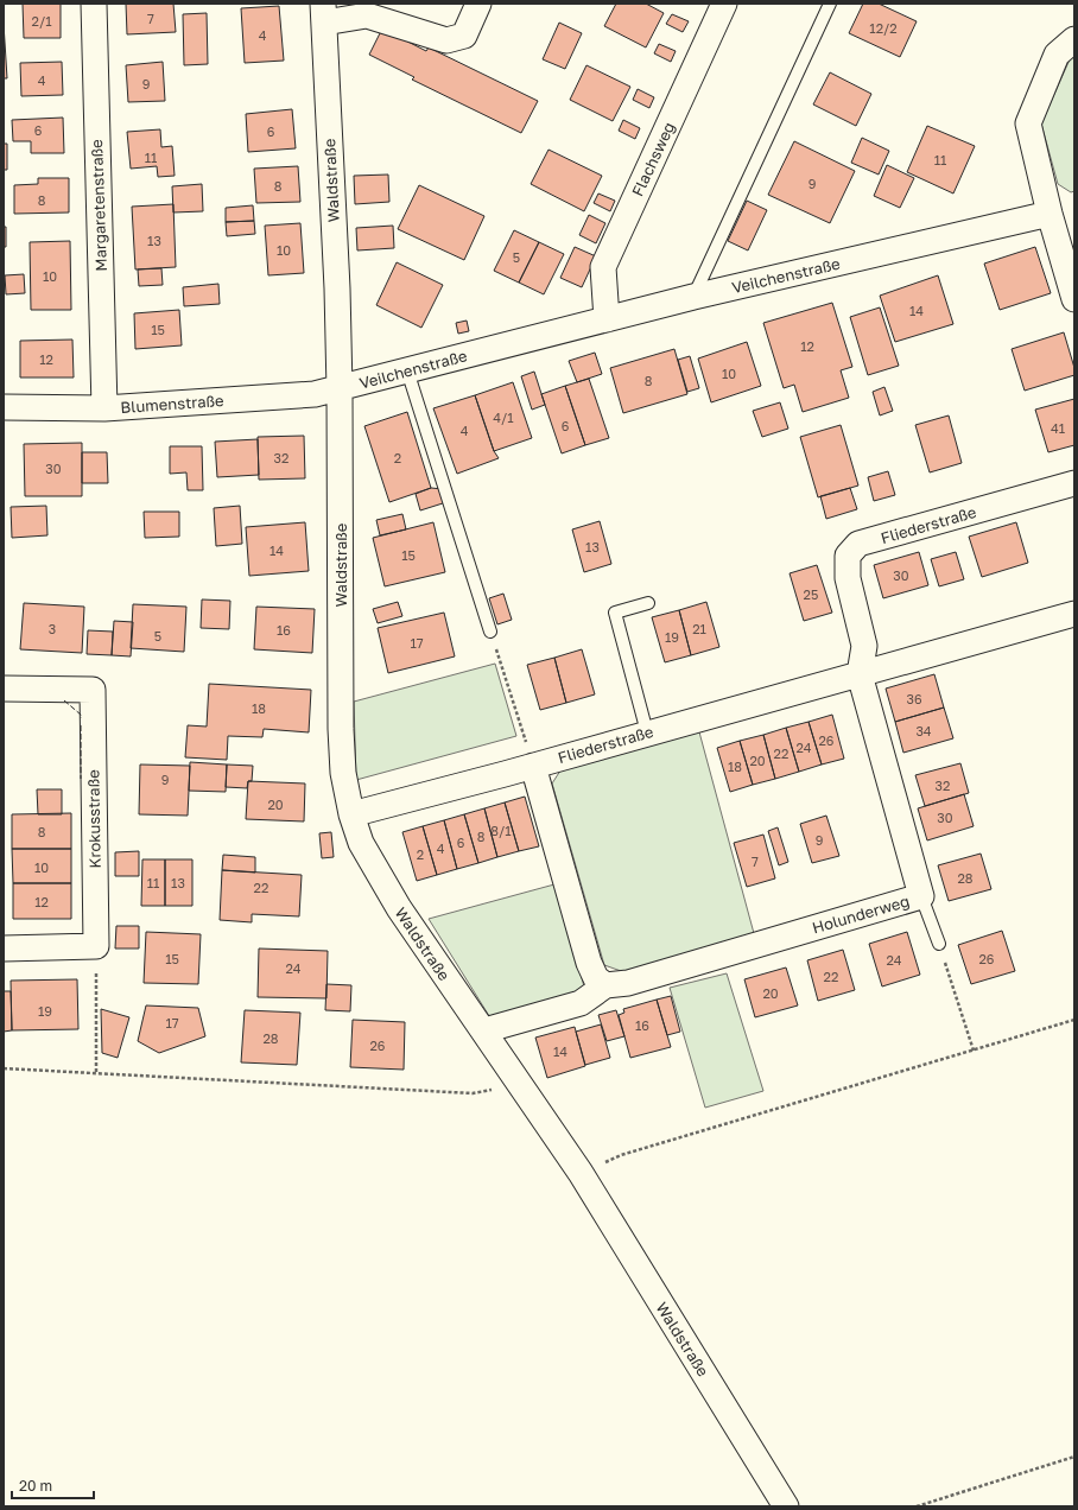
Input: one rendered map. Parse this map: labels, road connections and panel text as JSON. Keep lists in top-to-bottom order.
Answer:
{
  "streets": {
    "street": [
      "Flachsweg",
      "Waldstraße",
      "Margaretenstraße",
      "Veilchenstraße",
      "Blumenstraße",
      "Fliederstraße",
      "Krokusstraße",
      "Holunderweg"
    ]
  },
  "crossings": [
    ["Flachsweg", "Veilchenstraße"],
    ["Waldstraße", "Veilchenstraße"],
    ["Waldstraße", "Blumenstraße"],
    ["Waldstraße", "Fliederstraße"],
    ["Waldstraße", "Holunderweg"],
    ["Margaretenstraße", "Blumenstraße"],
    ["Veilchenstraße", "Blumenstraße"],
    ["Fliederstraße", "Holunderweg"]
  ],
  "house_numbers": [
    "7",
    "2/1",
    "12/2",
    "4",
    "4",
    "9",
    "6",
    "6",
    "11",
    "11",
    "9",
    "8",
    "8",
    "13",
    "10",
    "5",
    "10",
    "14",
    "15",
    "12",
    "12",
    "10",
    "8",
    "4/1",
    "6",
    "41",
    "4",
    "32",
    "2",
    "30",
    "13",
    "14",
    "15",
    "30",
    "25",
    "3",
    "21",
    "16",
    "5",
    "19",
    "17",
    "36",
    "18",
    "34",
    "26",
    "24",
    "22",
    "20",
    "18",
    "9",
    "32",
    "20",
    "30",
    "8/1",
    "8",
    "8",
    "9",
    "6",
    "4",
    "2",
    "7",
    "10",
    "28",
    "11",
    "13",
    "22",
    "12",
    "15",
    "26",
    "24",
    "24",
    "22",
    "20",
    "19",
    "17",
    "16",
    "28",
    "26",
    "14"
  ],
  "scale_bar": "20 m"
}
